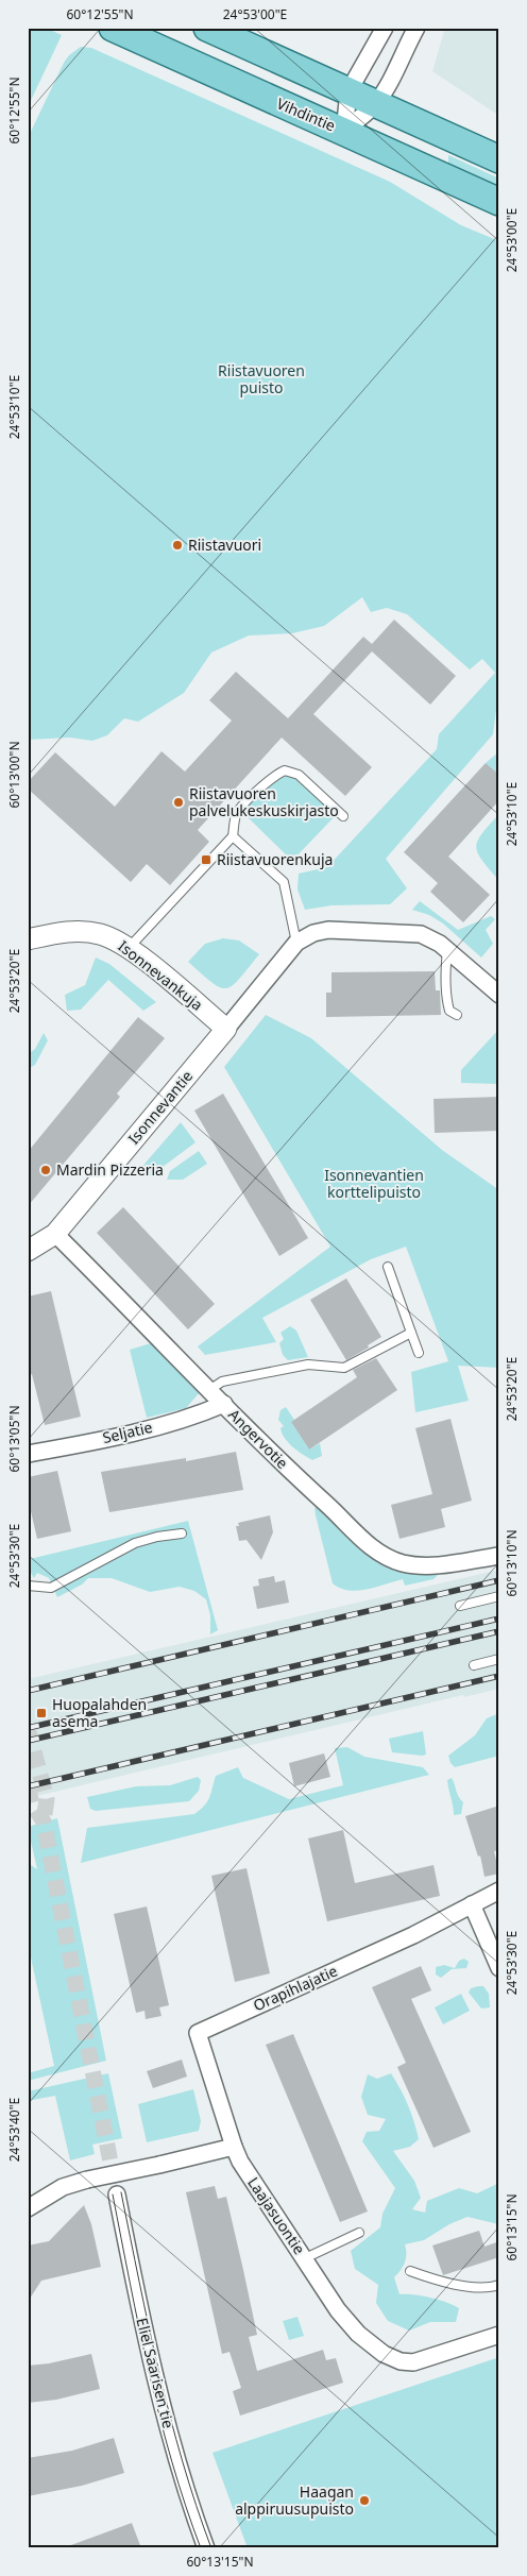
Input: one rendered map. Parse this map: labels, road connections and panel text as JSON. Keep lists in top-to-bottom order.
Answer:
{
  "streets": {
    "main road": ["Vihdintie"],
    "street": [
      "Isonnevankuja",
      "Isonnevantie",
      "Seljatie",
      "Angervotie",
      "Orapihlajatie",
      "Laajasuontie",
      "Eliel Saarisen tie"
    ]
  },
  "crossings": [
    ["Isonnevankuja", "Isonnevantie"],
    ["Isonnevantie", "Angervotie"],
    ["Seljatie", "Angervotie"],
    ["Orapihlajatie", "Laajasuontie"]
  ],
  "parks": ["Riistavuoren puisto", "Isonnevantien korttelipuisto"],
  "places": {
    "other": [
      "Riistavuori",
      "Riistavuoren palvelukeskuskirjasto",
      "Mardin Pizzeria",
      "Haagan alppiruusupuisto"
    ],
    "transit": ["Riistavuorenkuja", "Huopalahden asema"]
  },
  "coordinates": [
    "60°12'55\"N",
    "24°53'00\"E",
    "24°53'10\"E",
    "60°13'00\"N",
    "24°53'20\"E",
    "60°13'05\"N",
    "24°53'30\"E",
    "60°13'10\"N",
    "24°53'40\"E",
    "60°13'15\"N"
  ]
}
